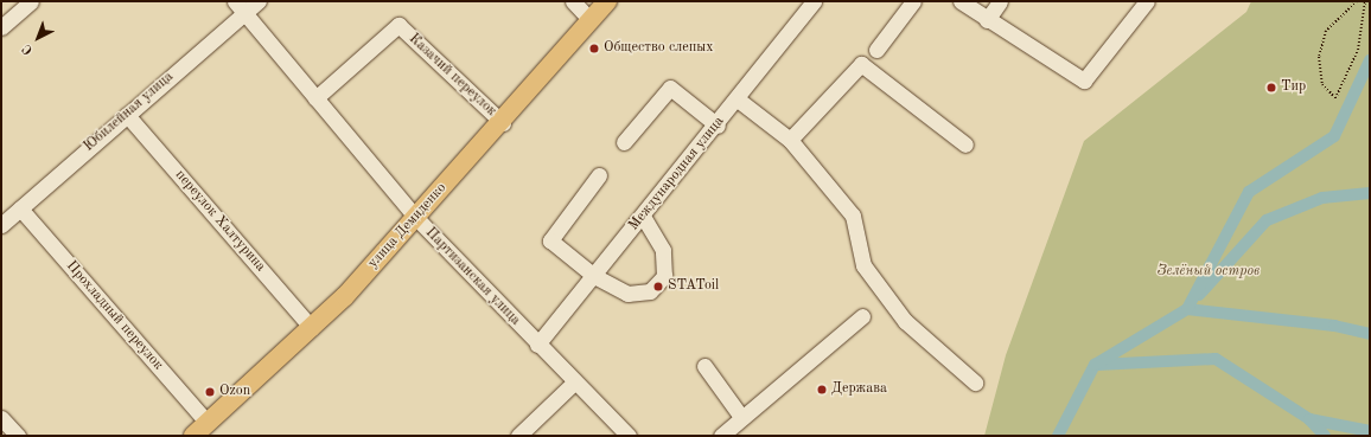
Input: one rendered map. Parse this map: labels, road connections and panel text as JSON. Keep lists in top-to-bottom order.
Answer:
{
  "streets": {
    "main road": ["улица Демиденко"],
    "street": [
      "Казачий переулок",
      "Юбилейная улица",
      "Международная улица",
      "переулок Халтурина",
      "Партизанская улица",
      "Прохладный переулок"
    ]
  },
  "crossings": [
    ["Казачий переулок", "улица Демиденко"],
    ["Казачий переулок", "Партизанская улица"],
    ["Юбилейная улица", "переулок Халтурина"],
    ["Юбилейная улица", "Партизанская улица"],
    ["Юбилейная улица", "Прохладный переулок"],
    ["Международная улица", "Партизанская улица"],
    ["переулок Халтурина", "улица Демиденко"],
    ["улица Демиденко", "Партизанская улица"],
    ["улица Демиденко", "Прохладный переулок"]
  ],
  "parks": ["Зелёный остров"],
  "places": [
    "Общество слепых",
    "Тир",
    "STAToil",
    "Держава",
    "Ozon"
  ],
  "north": "bottom left"
}
